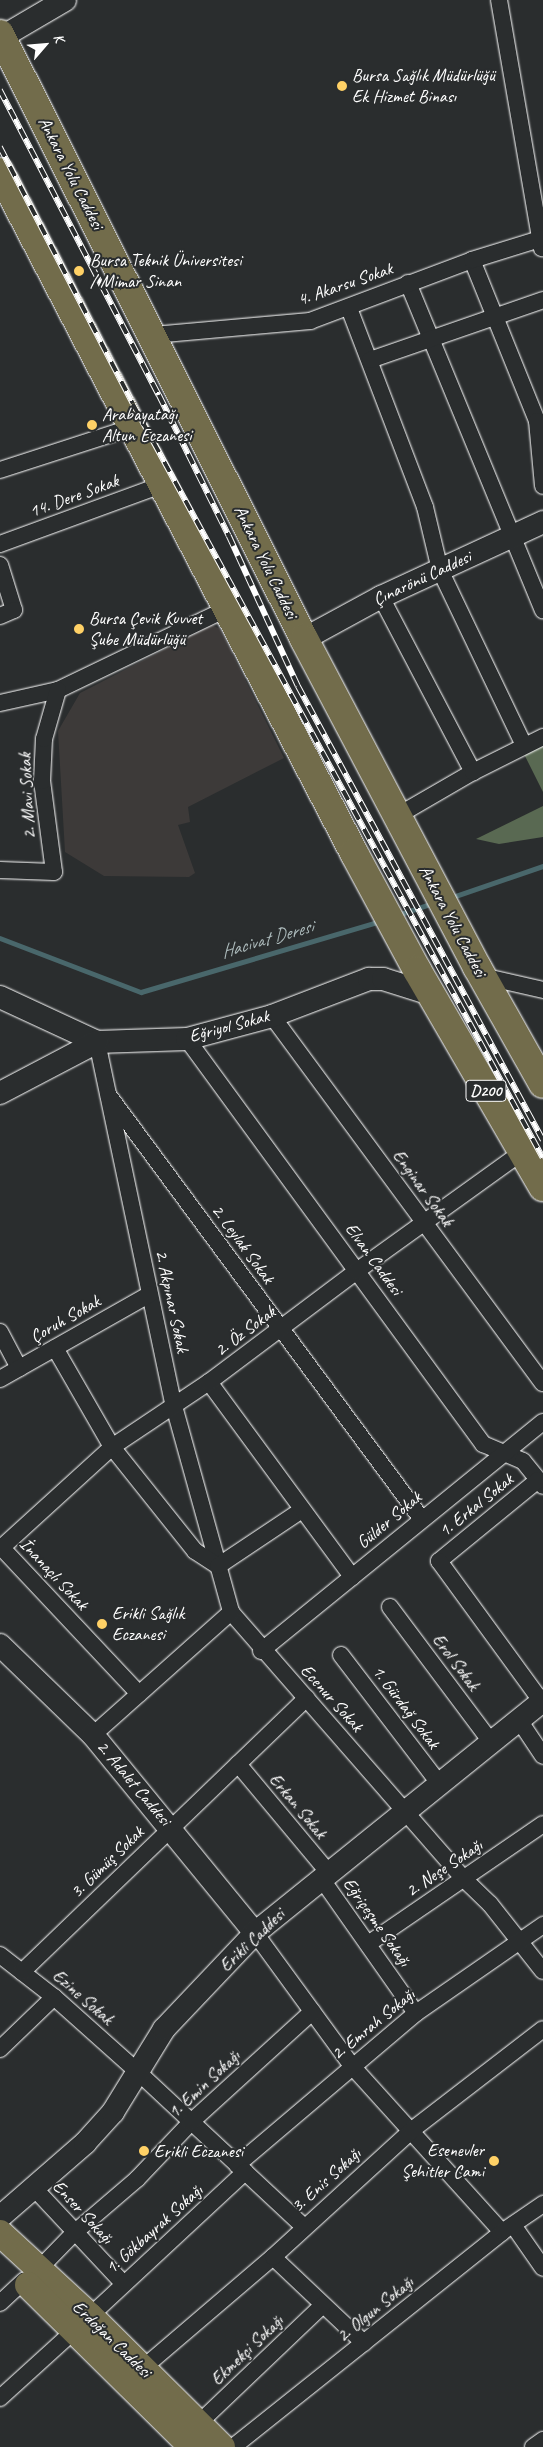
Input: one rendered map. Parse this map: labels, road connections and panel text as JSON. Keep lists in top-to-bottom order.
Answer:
{
  "streets": {
    "highway": ["Ankara Yolu Caddesi", "D200"],
    "main road": [
      "Çınarönü Caddesi",
      "Eğriyol Sokak",
      "2. Adalet Caddesi",
      "Erikli Caddesi",
      "Erdoğan Caddesi"
    ],
    "street": [
      "4. Akarsu Sokak",
      "14. Dere Sokak",
      "2. Mavi Sokak",
      "Enginar Sokak",
      "2. Leylak Sokak",
      "Elvan Caddesi",
      "2. Akpınar Sokak",
      "Çoruh Sokak",
      "2. Öz Sokak",
      "1. Erkal Sokak",
      "Gülder Sokak",
      "İnanaçlı Sokak",
      "Erol Sokak",
      "Ecenur Sokak",
      "1. Gürdağ Sokak",
      "Erkan Sokak",
      "3. Gümüş Sokak",
      "2. Neşe Sokağı",
      "Eğriçeşme Sokağı",
      "Ezine Sokak",
      "2. Emrah Sokağı",
      "1. Emin Sokağı",
      "3. Enis Sokağı",
      "Enser Sokağı",
      "1. Gökbayrak Sokağı",
      "2. Olgun Sokağı",
      "Ekmekçi Sokağı"
    ]
  },
  "crossings": [
    ["Ankara Yolu Caddesi", "4. Akarsu Sokak"],
    ["Ankara Yolu Caddesi", "Çınarönü Caddesi"],
    ["Eğriyol Sokak", "D200"],
    ["Eğriyol Sokak", "Enginar Sokak"],
    ["Eğriyol Sokak", "Elvan Caddesi"],
    ["Eğriyol Sokak", "2. Akpınar Sokak"],
    ["D200", "2. Öz Sokak"],
    ["Enginar Sokak", "2. Öz Sokak"],
    ["2. Leylak Sokak", "2. Akpınar Sokak"],
    ["2. Leylak Sokak", "2. Öz Sokak"],
    ["2. Leylak Sokak", "Gülder Sokak"],
    ["Elvan Caddesi", "2. Öz Sokak"],
    ["Elvan Caddesi", "1. Erkal Sokak"],
    ["Elvan Caddesi", "Gülder Sokak"],
    ["2. Akpınar Sokak", "Çoruh Sokak"],
    ["2. Akpınar Sokak", "2. Öz Sokak"],
    ["2. Akpınar Sokak", "Ecenur Sokak"],
    ["2. Öz Sokak", "İnanaçlı Sokak"],
    ["1. Erkal Sokak", "Erikli Caddesi"],
    ["Gülder Sokak", "Ecenur Sokak"],
    ["Erol Sokak", "Erikli Caddesi"],
    ["Ecenur Sokak", "3. Gümüş Sokak"],
    ["Ecenur Sokak", "2. Neşe Sokağı"],
    ["Ecenur Sokak", "Erikli Caddesi"],
    ["Ecenur Sokak", "2. Emrah Sokağı"],
    ["1. Gürdağ Sokak", "Erikli Caddesi"],
    ["2. Adalet Caddesi", "3. Gümüş Sokak"],
    ["2. Adalet Caddesi", "Erikli Caddesi"],
    ["Erkan Sokak", "3. Gümüş Sokak"],
    ["Erkan Sokak", "Eğriçeşme Sokağı"],
    ["Erkan Sokak", "Erikli Caddesi"],
    ["3. Gümüş Sokak", "Ezine Sokak"],
    ["2. Neşe Sokağı", "Eğriçeşme Sokağı"],
    ["Eğriçeşme Sokağı", "Erikli Caddesi"],
    ["Eğriçeşme Sokağı", "2. Emrah Sokağı"],
    ["Erikli Caddesi", "Ezine Sokak"],
    ["Erikli Caddesi", "Enser Sokağı"],
    ["Ezine Sokak", "2. Emrah Sokağı"],
    ["Ezine Sokak", "1. Emin Sokağı"],
    ["Ezine Sokak", "3. Enis Sokağı"],
    ["Ezine Sokak", "1. Gökbayrak Sokağı"],
    ["2. Emrah Sokağı", "1. Gökbayrak Sokağı"],
    ["1. Emin Sokağı", "Enser Sokağı"],
    ["1. Emin Sokağı", "Erdoğan Caddesi"],
    ["3. Enis Sokağı", "Erdoğan Caddesi"],
    ["Enser Sokağı", "1. Gökbayrak Sokağı"],
    ["1. Gökbayrak Sokağı", "Erdoğan Caddesi"],
    ["Erdoğan Caddesi", "Ekmekçi Sokağı"]
  ],
  "water": ["Hacivat Deresi"],
  "places": [
    "Bursa Sağlık Müdürlüğü Ek Hizmet Binası",
    "Bursa Teknik Üniversitesi / Mimar Sinan",
    "Arabayatağı Altun Eczanesi",
    "Bursa Çevik Kuvvet Şube Müdürlüğü",
    "Erikli Sağlık Eczanesi",
    "Erikli Eczanesi",
    "Esenevler Şehitler Cami"
  ],
  "north": "top right"
}
